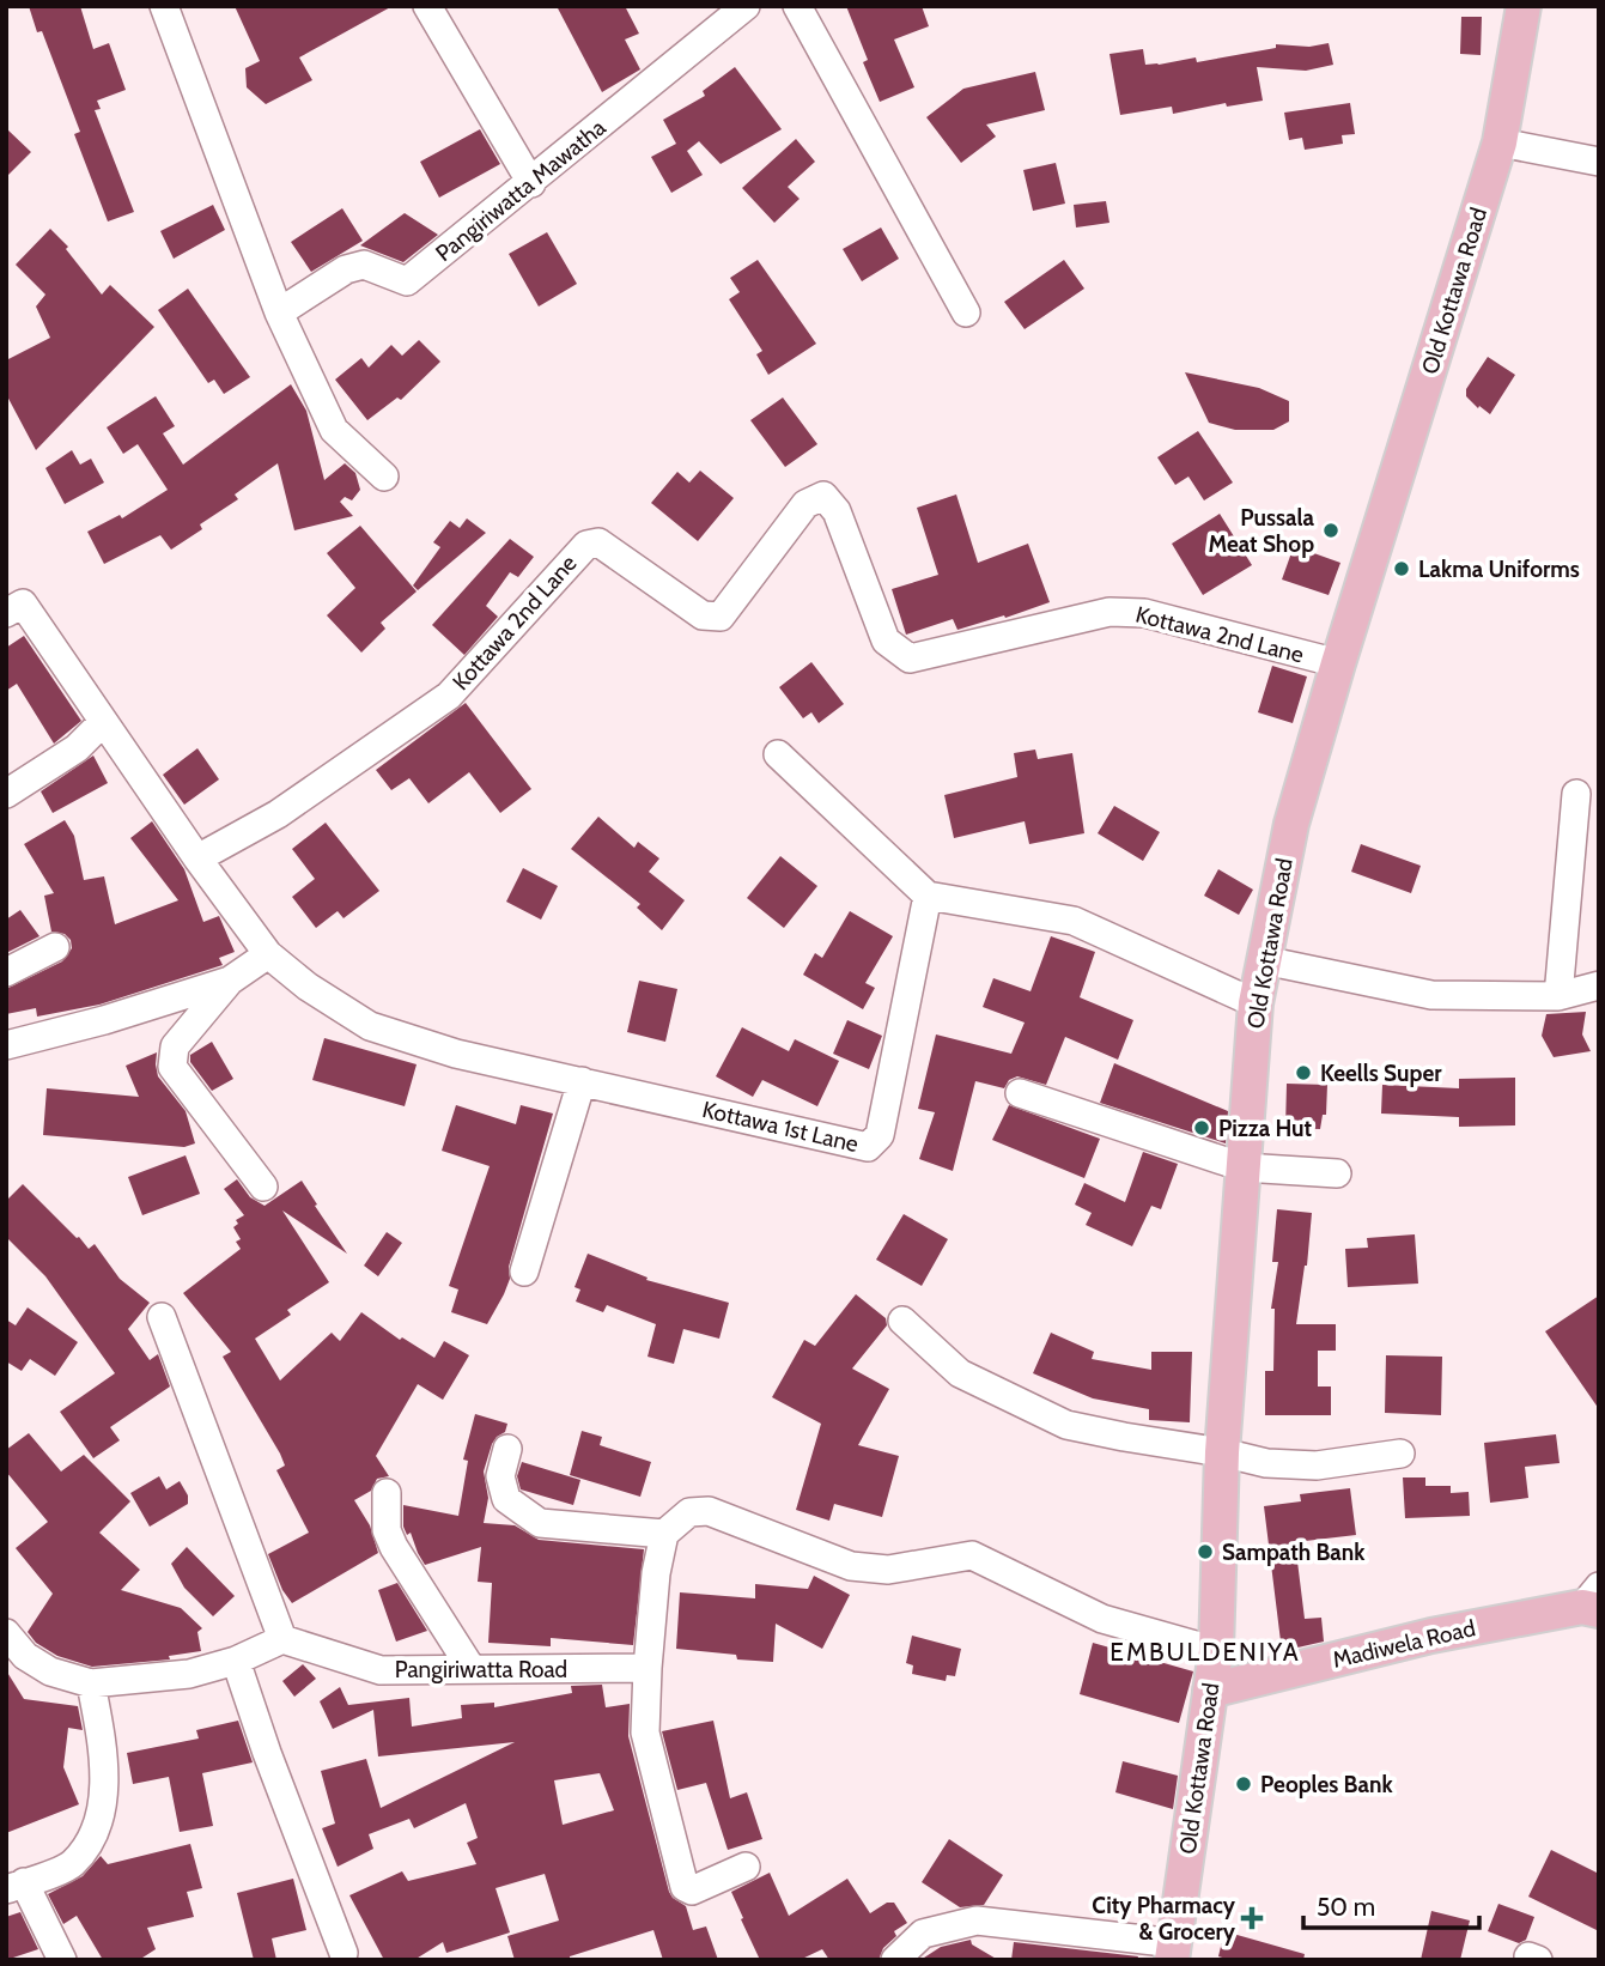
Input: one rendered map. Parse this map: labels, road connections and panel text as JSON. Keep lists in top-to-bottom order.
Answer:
{
  "streets": {
    "main road": ["Old Kottawa Road", "Madiwela Road"],
    "street": [
      "Pangiriwatta Mawatha",
      "Kottawa 2nd Lane",
      "Kottawa 1st Lane",
      "Pangiriwatta Road"
    ]
  },
  "crossings": [
    ["Old Kottawa Road", "Kottawa 2nd Lane"],
    ["Old Kottawa Road", "Madiwela Road"],
    ["Kottawa 2nd Lane", "Kottawa 1st Lane"]
  ],
  "districts": ["EMBULDENIYA"],
  "places": {
    "other": [
      "Pussala Meat Shop",
      "Lakma Uniforms",
      "Keells Super",
      "Pizza Hut",
      "Sampath Bank",
      "Peoples Bank"
    ],
    "health": ["City Pharmacy & Grocery"]
  },
  "scale_bar": "50 m"
}
